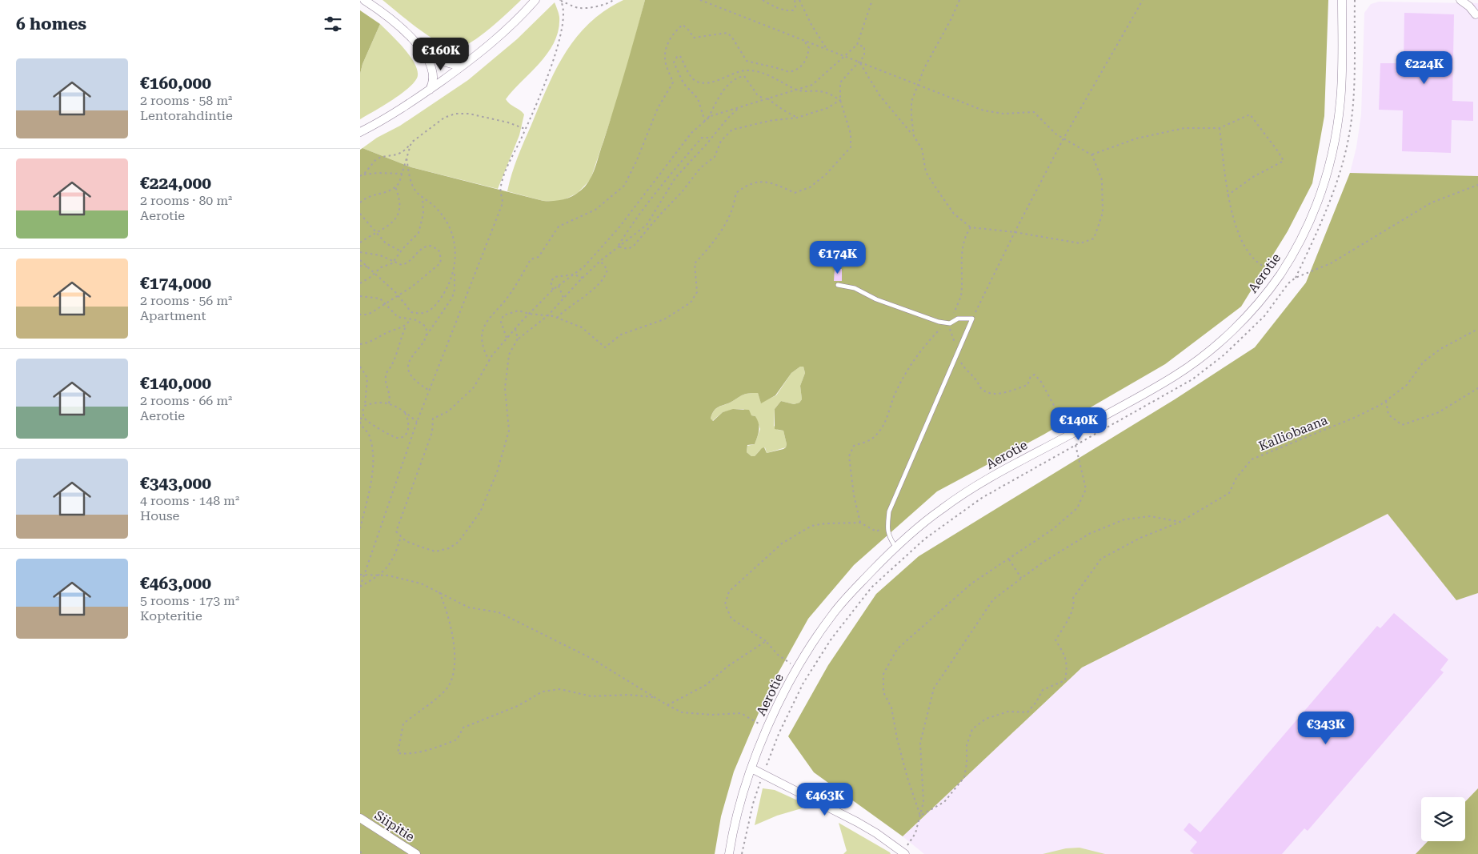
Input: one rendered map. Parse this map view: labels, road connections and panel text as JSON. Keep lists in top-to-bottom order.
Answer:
{
  "streets": {
    "street": ["Aerotie", "Siipitie"],
    "path": ["Kalliobaana"]
  },
  "page": {
    "heading": "6 homes",
    "price": [
      "€160K",
      "€224K",
      "€174K",
      "€140K",
      "€343K",
      "€463K"
    ],
    "list": [
      {
        "name": "€160,000",
        "note": "2 rooms · 58 m² · Lentorahdintie"
      },
      {
        "name": "€224,000",
        "note": "2 rooms · 80 m² · Aerotie"
      },
      {
        "name": "€174,000",
        "note": "2 rooms · 56 m² · Apartment"
      },
      {
        "name": "€140,000",
        "note": "2 rooms · 66 m² · Aerotie"
      },
      {
        "name": "€343,000",
        "note": "4 rooms · 148 m² · House"
      },
      {
        "name": "€463,000",
        "note": "5 rooms · 173 m² · Kopteritie"
      }
    ]
  }
}
